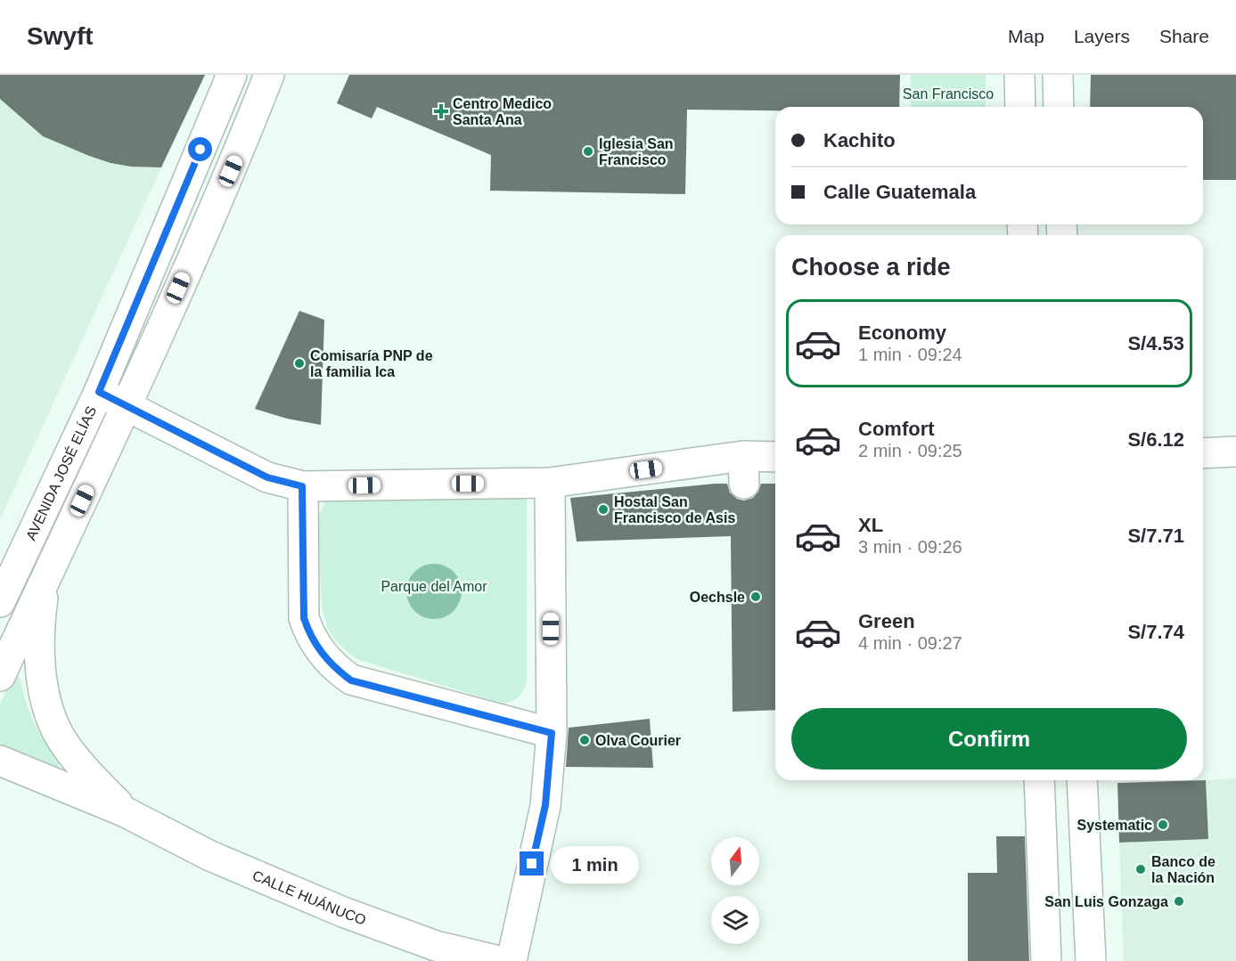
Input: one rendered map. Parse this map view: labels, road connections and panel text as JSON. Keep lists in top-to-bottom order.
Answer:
{
  "streets": {
    "street": ["AVENIDA JOSÉ ELÍAS", "CALLE HUÁNUCO"]
  },
  "parks": ["San Francisco", "Parque del Amor"],
  "places": {
    "health": ["Centro Medico Santa Ana"],
    "other": [
      "Iglesia San Francisco",
      "Comisaría PNP de la familia Ica",
      "Hostal San Francisco de Asis",
      "Oechsle",
      "Olva Courier",
      "Systematic",
      "Banco de la Nación",
      "San Luis Gonzaga"
    ]
  },
  "north": "top",
  "page": {
    "header": "Swyft",
    "nav": ["Map", "Layers", "Share"],
    "banner": ["Kachito", "Calle Guatemala"],
    "heading": "Choose a ride",
    "list": [
      {
        "name": "Economy",
        "note": "1 min · 09:24",
        "value": "S/4.53"
      },
      {
        "name": "Comfort",
        "note": "2 min · 09:25",
        "value": "S/6.12"
      },
      {
        "name": "XL",
        "note": "3 min · 09:26",
        "value": "S/7.71"
      },
      {
        "name": "Green",
        "note": "4 min · 09:27",
        "value": "S/7.74"
      }
    ],
    "buttons": "Confirm",
    "bubble": "1 min"
  }
}
